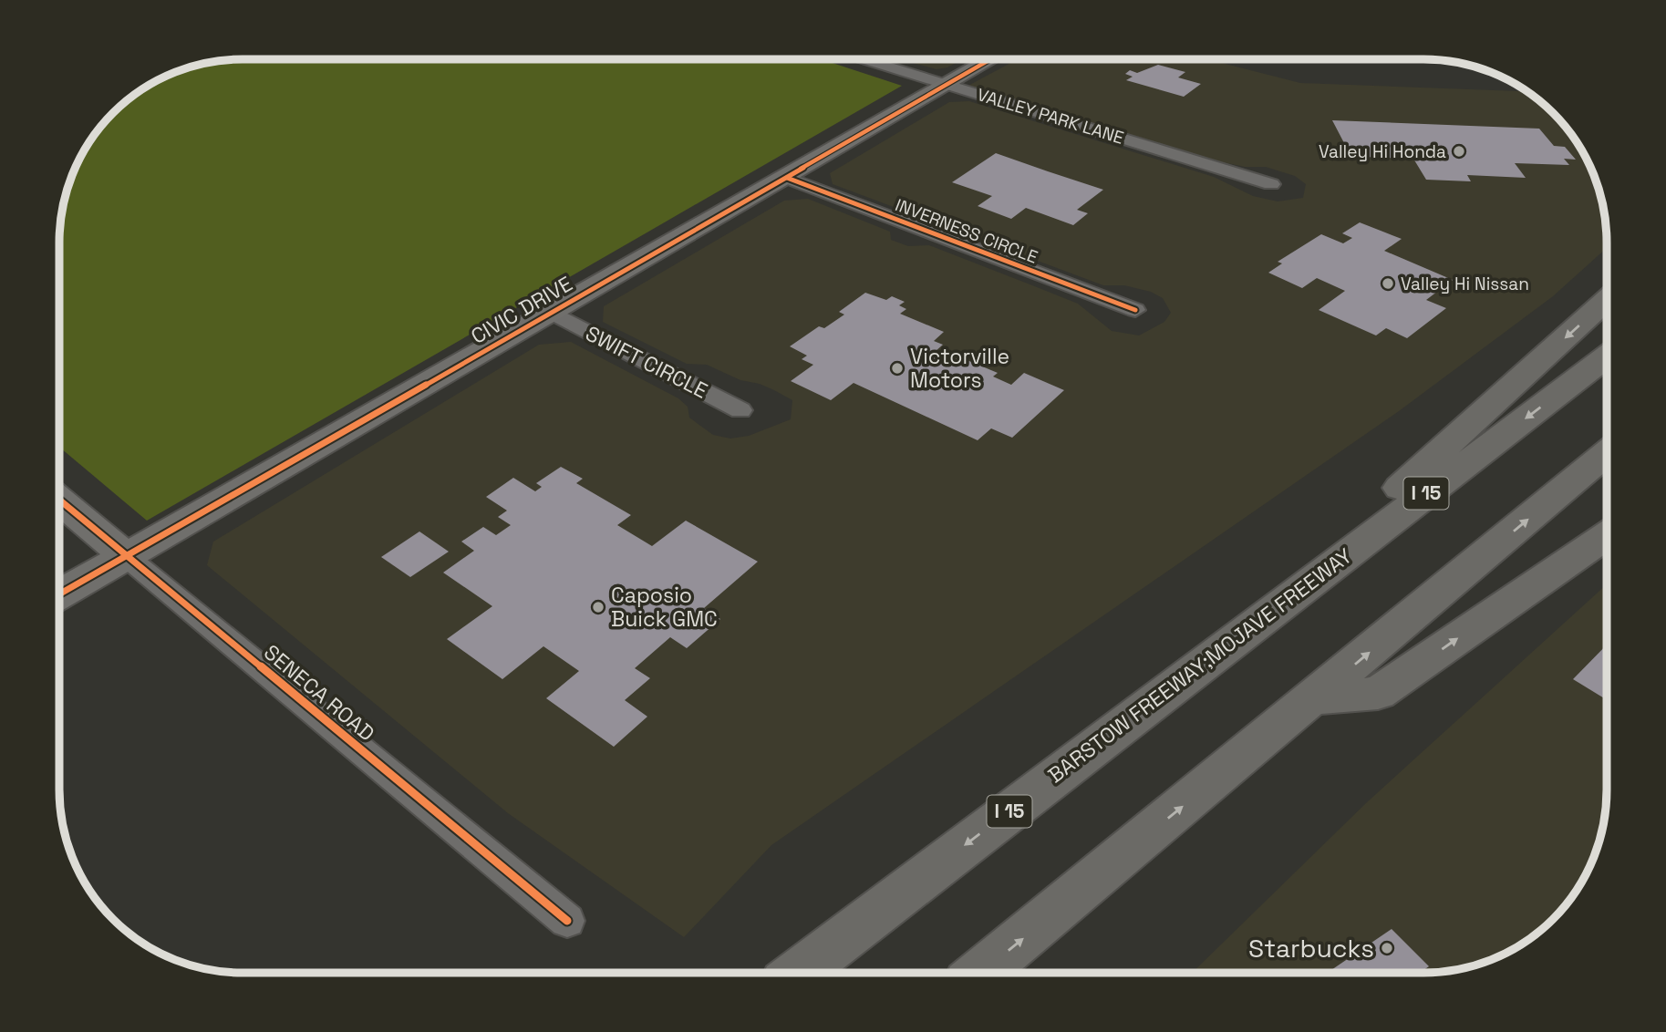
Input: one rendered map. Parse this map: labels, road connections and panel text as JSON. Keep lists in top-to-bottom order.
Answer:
{
  "streets": {
    "highway": ["I 15", "BARSTOW FREEWAY;MOJAVE FREEWAY"],
    "street": [
      "VALLEY PARK LANE",
      "INVERNESS CIRCLE",
      "CIVIC DRIVE",
      "SWIFT CIRCLE",
      "SENECA ROAD"
    ]
  },
  "crossings": [
    ["VALLEY PARK LANE", "CIVIC DRIVE"],
    ["INVERNESS CIRCLE", "CIVIC DRIVE"],
    ["CIVIC DRIVE", "SWIFT CIRCLE"],
    ["CIVIC DRIVE", "SENECA ROAD"]
  ],
  "places": [
    "Valley Hi Honda",
    "Valley Hi Nissan",
    "Victorville Motors",
    "Caposio Buick GMC",
    "Starbucks"
  ]
}
